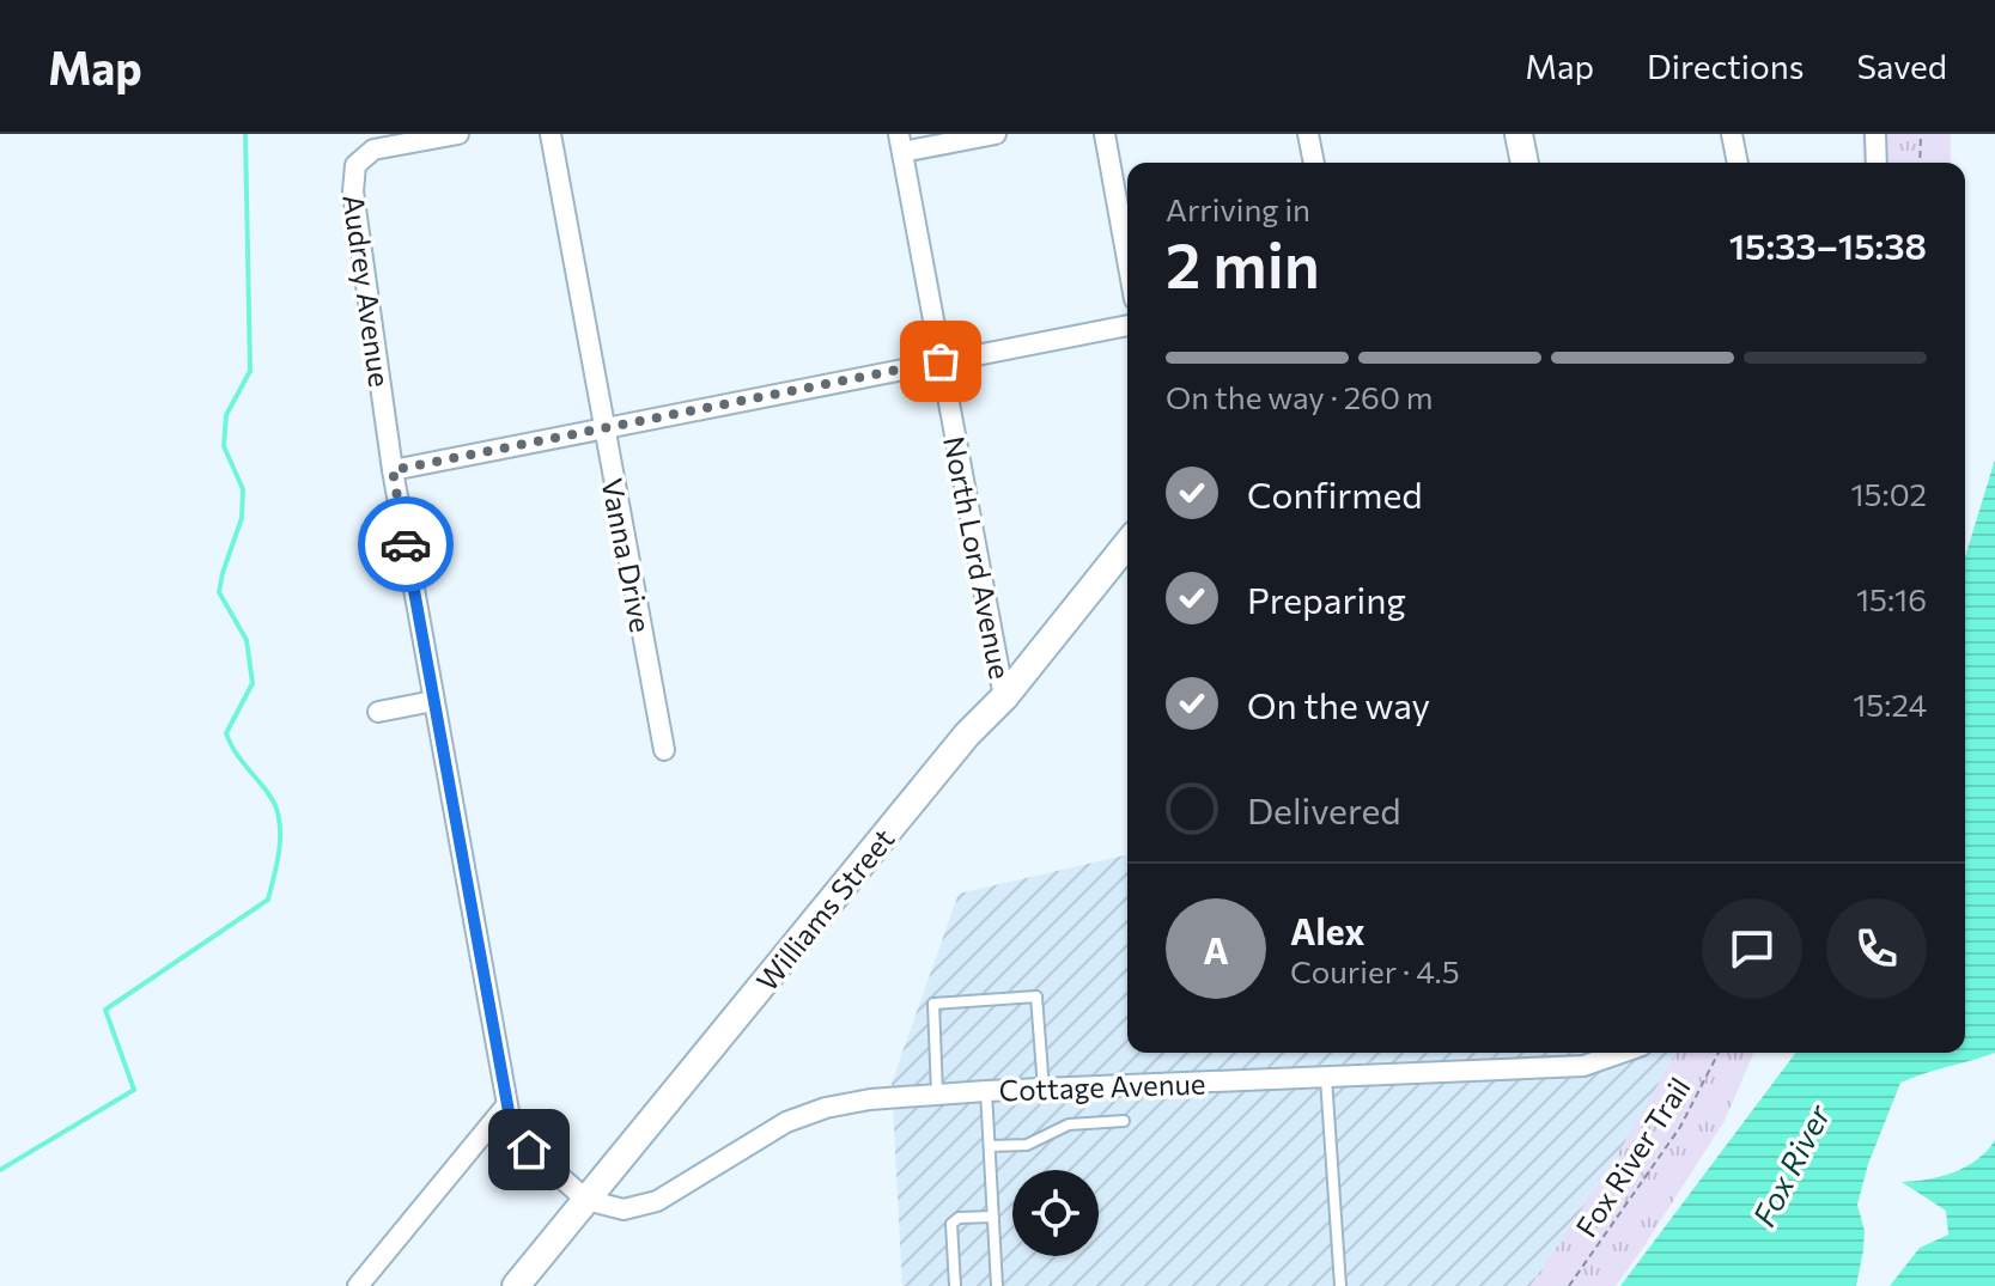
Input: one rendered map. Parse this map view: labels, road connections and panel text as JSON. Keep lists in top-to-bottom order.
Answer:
{
  "streets": {
    "street": [
      "Audrey Avenue",
      "Vanna Drive",
      "North Lord Avenue",
      "Williams Street",
      "Cottage Avenue"
    ],
    "path": ["Fox River Trail"]
  },
  "crossings": [
    ["North Lord Avenue", "Williams Street"],
    ["Williams Street", "Cottage Avenue"]
  ],
  "water": ["Fox River"],
  "page": {
    "header": "Map",
    "nav": ["Map", "Directions", "Saved"],
    "heading": ["2 min", "Arriving in", "15:33–15:38"],
    "panel": ["Alex", "Courier · 4.5"],
    "bar": "On the way · 260 m",
    "list": [
      ["Confirmed", "15:02"],
      ["Preparing", "15:16"],
      ["On the way", "15:24"],
      "Delivered"
    ],
    "round": "A"
  }
}
